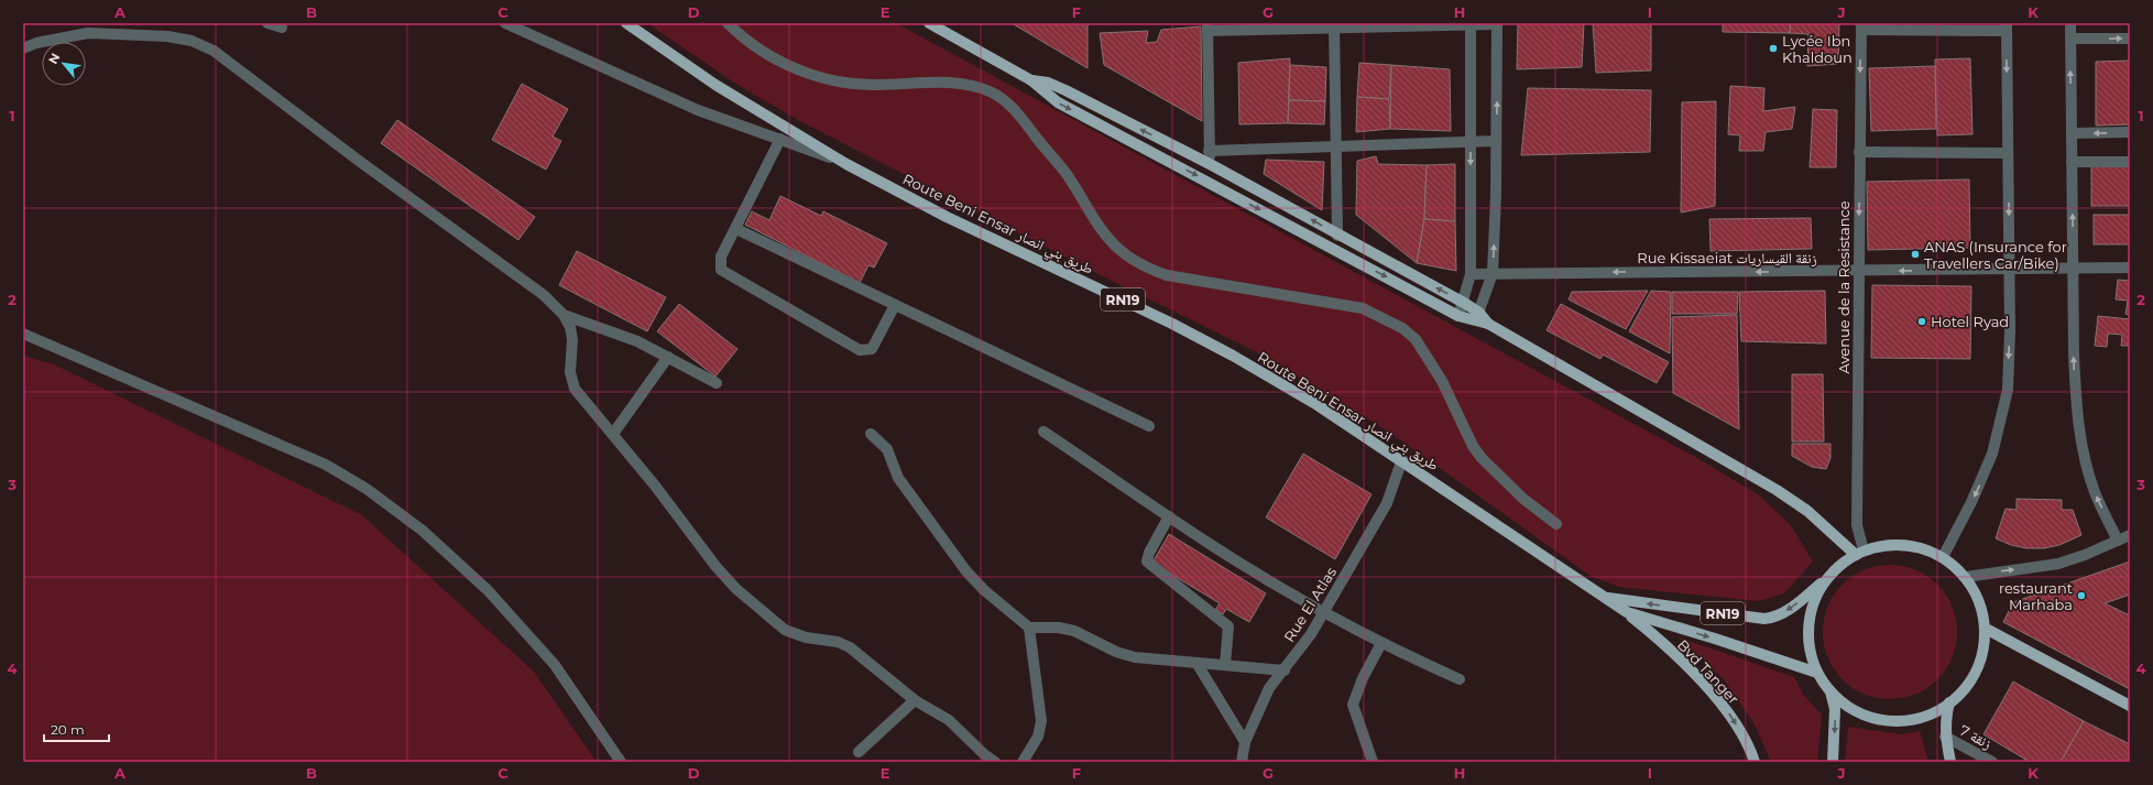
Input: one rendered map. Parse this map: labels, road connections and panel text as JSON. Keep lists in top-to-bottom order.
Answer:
{
  "streets": {
    "main road": ["Route Beni Ensar طريق بني انصار", "RN19", "Bvd Tanger"],
    "street": [
      "Rue Kissaeiat زنقة القيساريات",
      "Avenue de la Resistance",
      "Rue El Atlas",
      "زنقة 7"
    ]
  },
  "crossings": [
    ["Route Beni Ensar طريق بني انصار", "RN19"],
    ["Route Beni Ensar طريق بني انصار", "Rue El Atlas"],
    ["Route Beni Ensar طريق بني انصار", "Bvd Tanger"],
    ["Rue Kissaeiat زنقة القيساريات", "Avenue de la Resistance"],
    ["Avenue de la Resistance", "RN19"]
  ],
  "one_way": ["Rue Kissaeiat زنقة القيساريات", "Avenue de la Resistance", "Bvd Tanger"],
  "places": [
    "Lycée Ibn Khaldoun",
    "ANAS (Insurance for Travellers Car/Bike)",
    "Hotel Ryad",
    "restaurant Marhaba"
  ],
  "scale_bar": "20 m",
  "north": "top left",
  "grid": {
    "columns": [
      "A",
      "B",
      "C",
      "D",
      "E",
      "F",
      "G",
      "H",
      "I",
      "J",
      "K"
    ],
    "rows": [
      "1",
      "2",
      "3",
      "4"
    ]
  }
}
